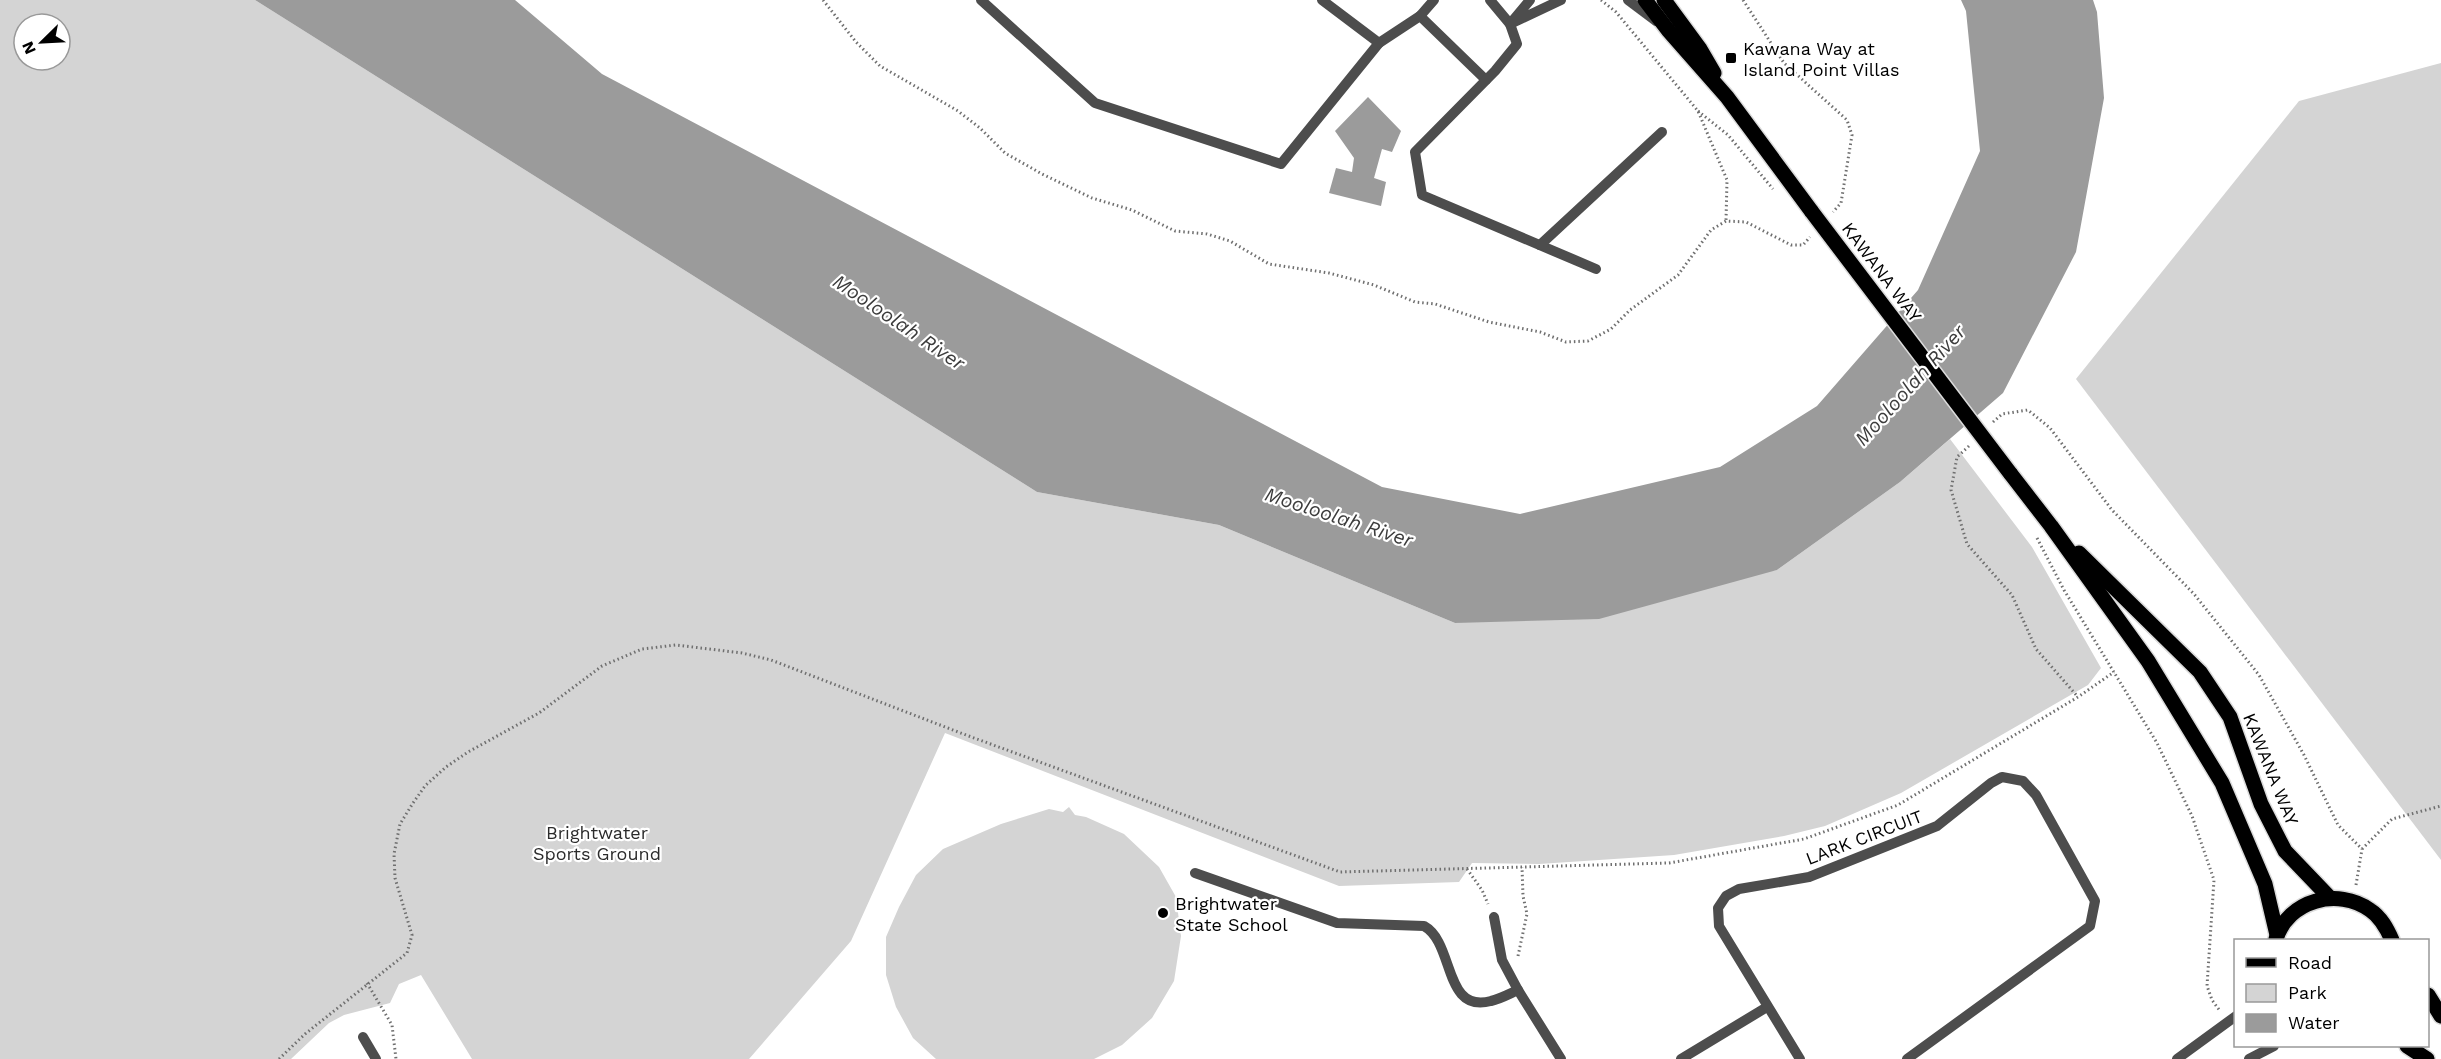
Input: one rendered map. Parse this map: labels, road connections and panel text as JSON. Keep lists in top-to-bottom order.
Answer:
{
  "streets": {
    "main road": ["KAWANA WAY"],
    "street": ["LARK CIRCUIT"]
  },
  "water": ["Mooloolah River"],
  "parks": ["Brightwater Sports Ground"],
  "places": {
    "transit": ["Kawana Way at Island Point Villas"],
    "other": ["Brightwater State School"]
  },
  "legend": ["Road", "Park", "Water"],
  "north": "bottom left"
}
